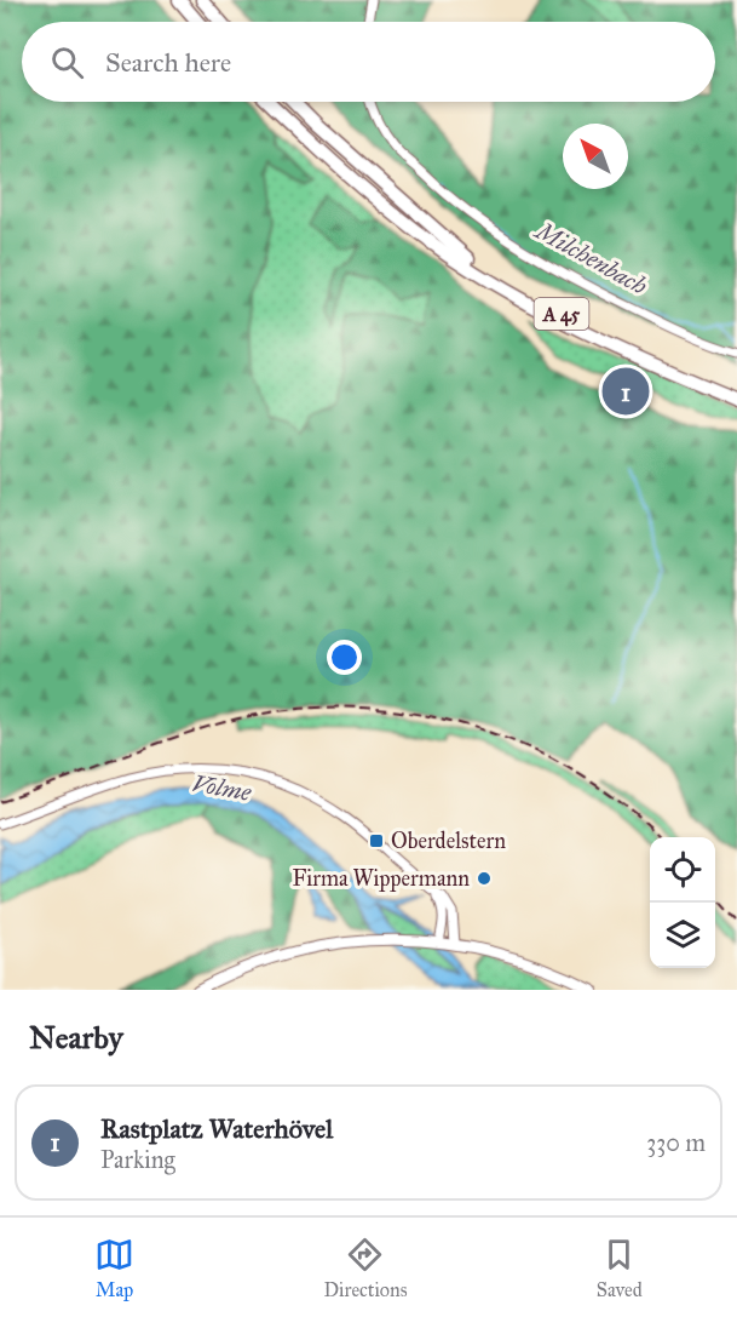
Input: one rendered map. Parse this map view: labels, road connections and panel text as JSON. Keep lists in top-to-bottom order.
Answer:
{
  "streets": {
    "highway": ["A 45"]
  },
  "water": ["Milchenbach", "Volme"],
  "places": {
    "transit": ["Oberdelstern"],
    "other": ["Firma Wippermann"]
  },
  "north": "top left",
  "page": {
    "search": "Search here",
    "pins": "1",
    "heading": "Nearby",
    "list": [
      {
        "mark": "1",
        "name": "Rastplatz Waterhövel",
        "note": "Parking",
        "value": "330 m"
      }
    ],
    "nav": ["Map", "Directions", "Saved"]
  }
}
